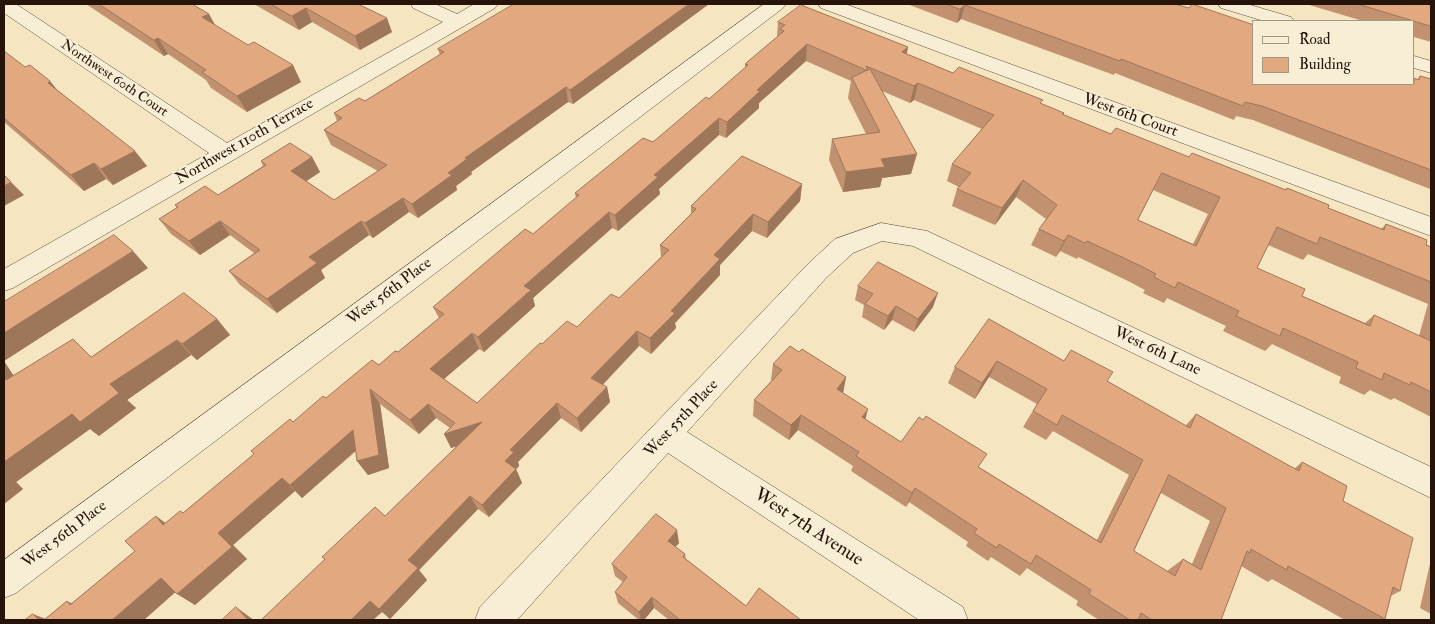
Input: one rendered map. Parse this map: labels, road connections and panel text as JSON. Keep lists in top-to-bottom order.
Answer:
{
  "streets": {
    "street": [
      "Northwest 60th Court",
      "West 6th Court",
      "Northwest 110th Terrace",
      "West 56th Place",
      "West 6th Lane",
      "West 55th Place",
      "West 7th Avenue"
    ]
  },
  "crossings": [
    ["Northwest 60th Court", "Northwest 110th Terrace"],
    ["West 6th Lane", "West 55th Place"],
    ["West 55th Place", "West 7th Avenue"]
  ],
  "legend": ["Road", "Building"]
}
